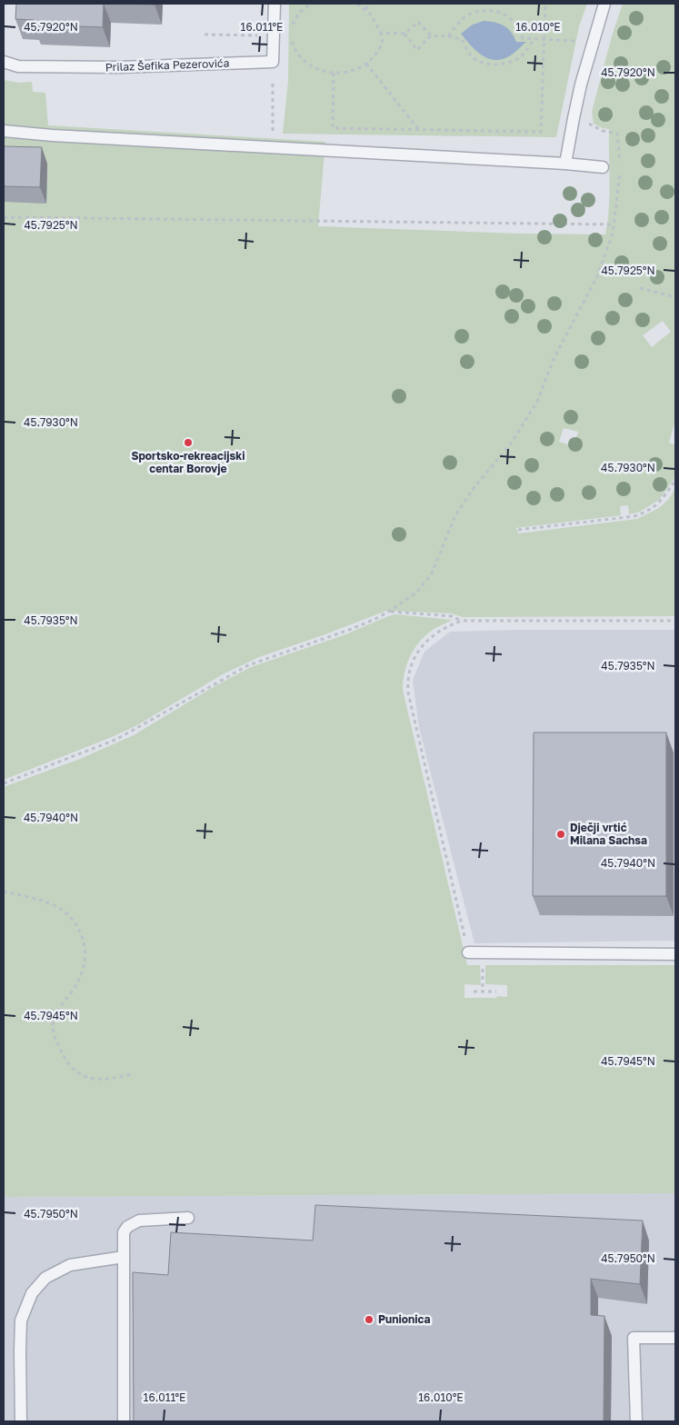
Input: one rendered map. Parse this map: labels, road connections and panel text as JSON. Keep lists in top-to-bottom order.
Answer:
{
  "streets": {
    "lane": ["Prilaz Šefika Pezerovića"]
  },
  "places": ["Sportsko-rekreacijski centar Borovje", "Dječji vrtić Milana Sachsa", "Punionica"],
  "coordinates": [
    "45.7920°N",
    "16.011°E",
    "16.010°E",
    "45.7925°N",
    "45.7930°N",
    "45.7935°N",
    "45.7940°N",
    "45.7945°N",
    "45.7950°N"
  ]
}
